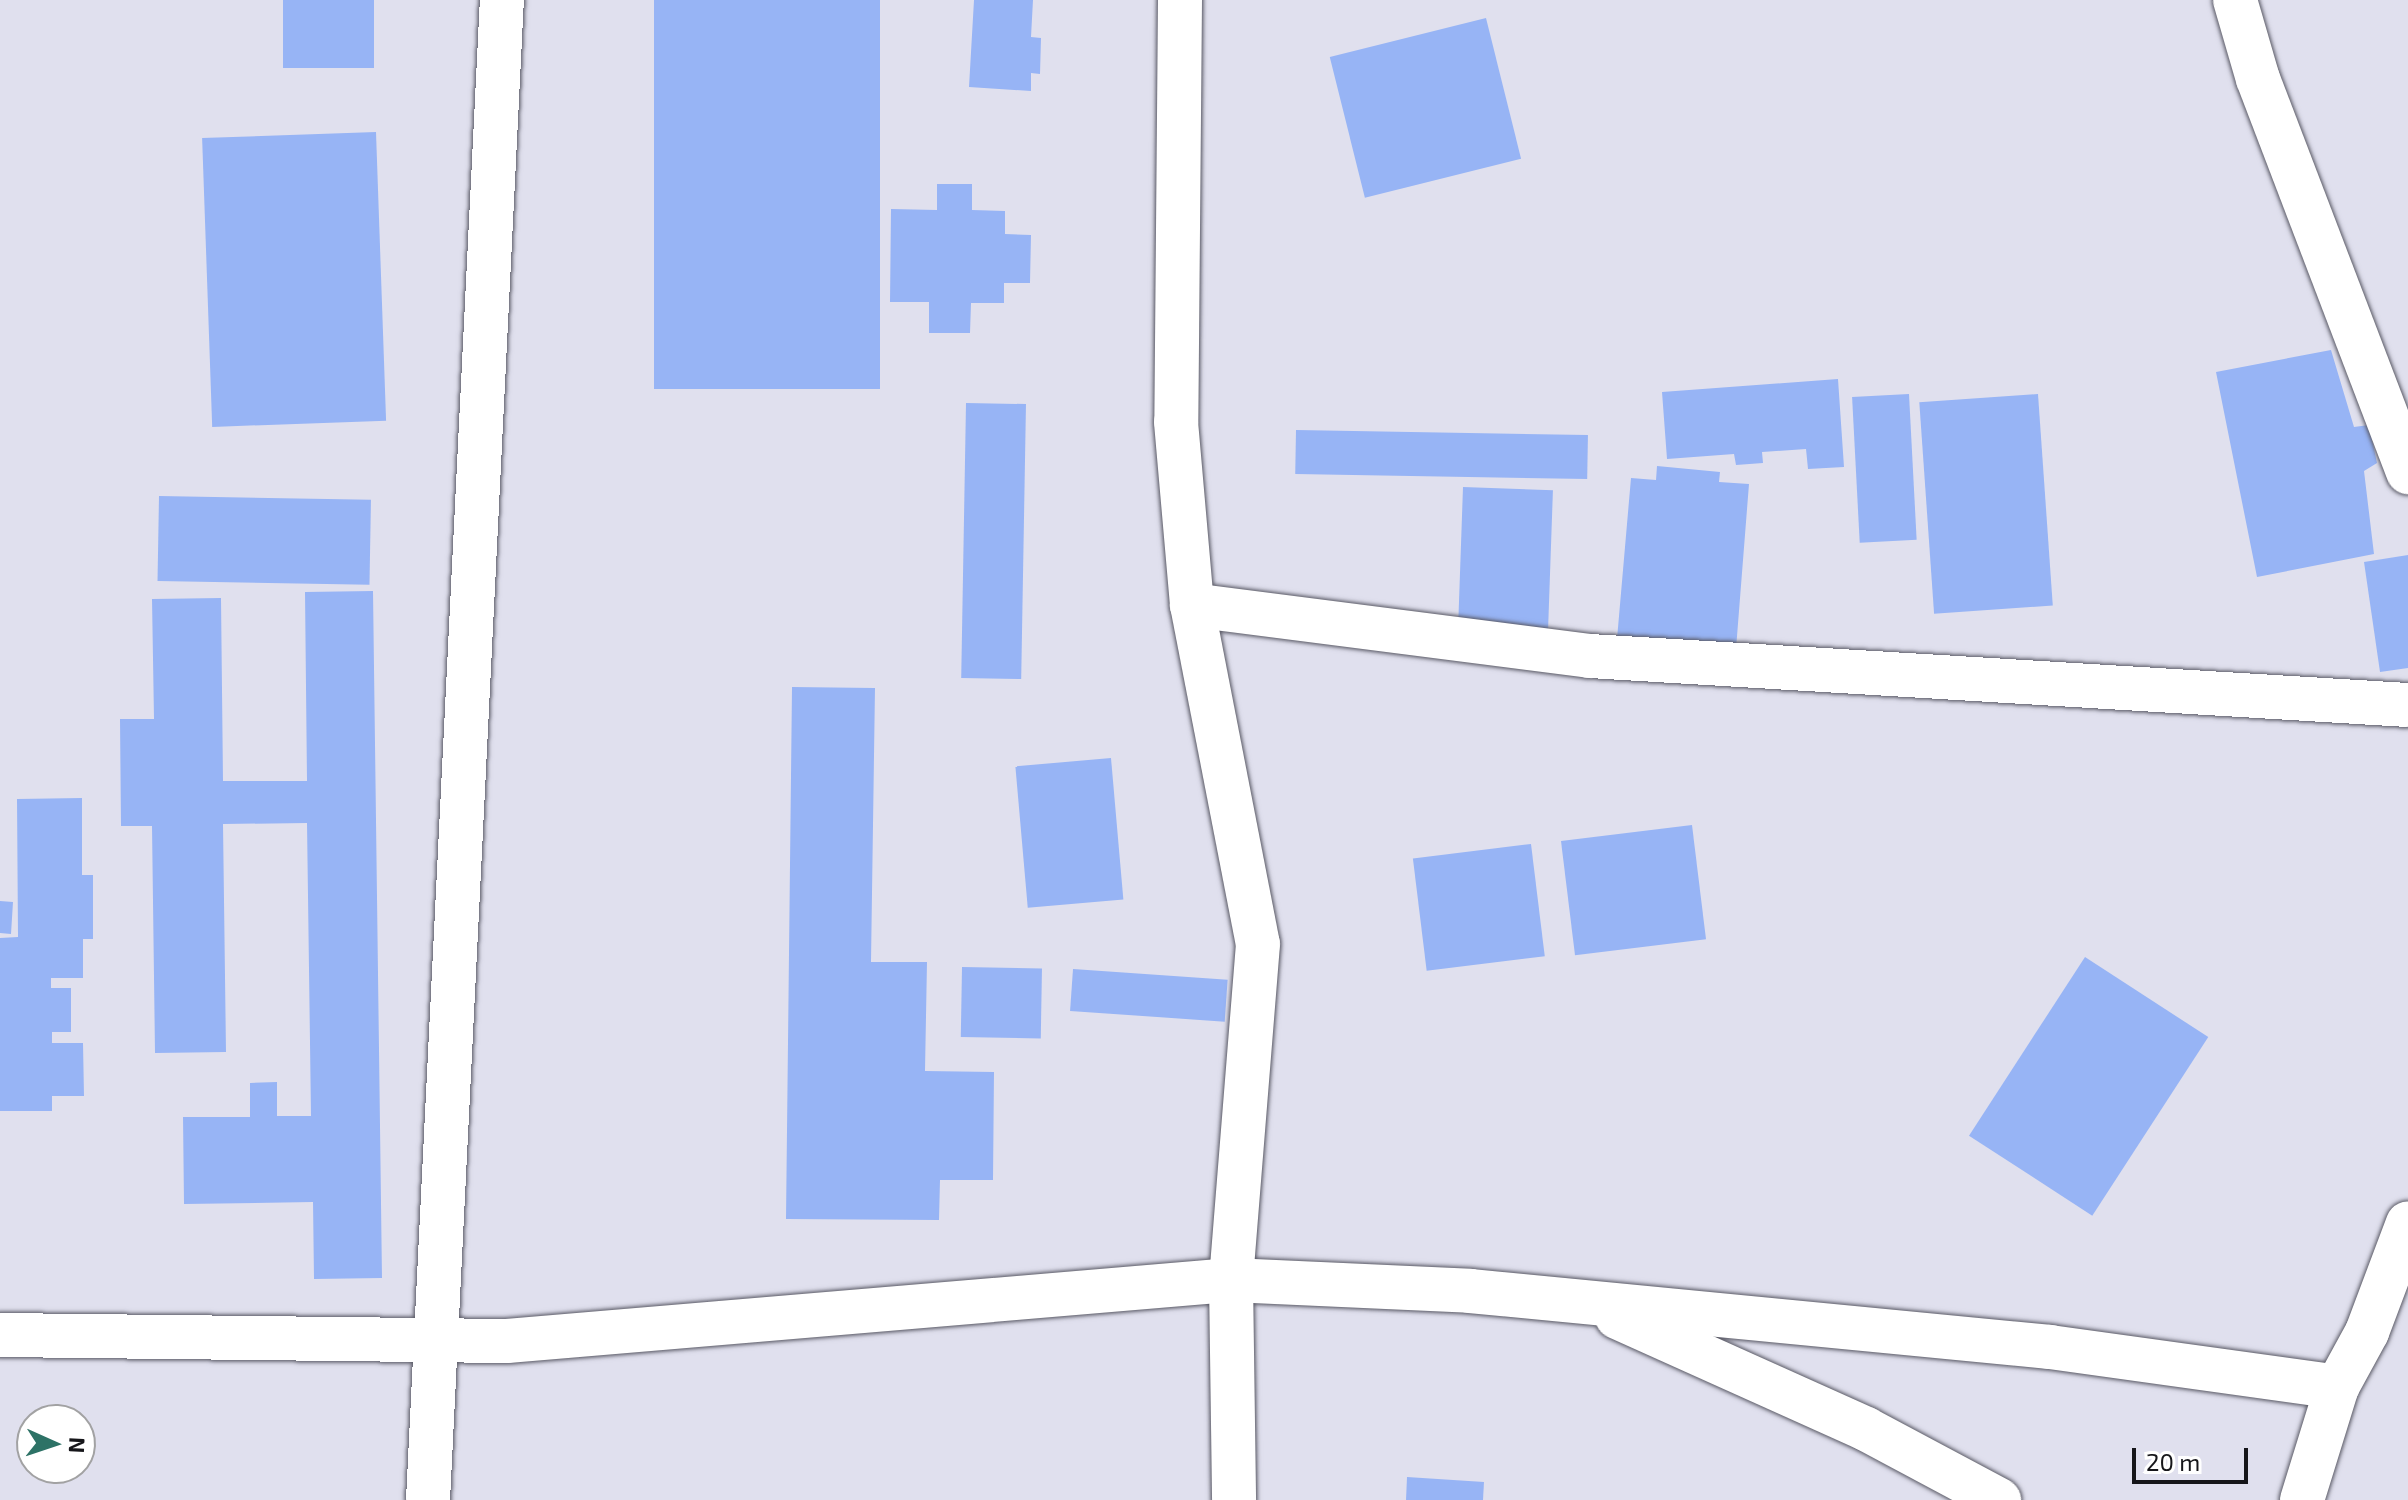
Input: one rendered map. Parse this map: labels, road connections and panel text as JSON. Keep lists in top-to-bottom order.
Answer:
{
  "scale_bar": "20 m",
  "north": "right"
}
